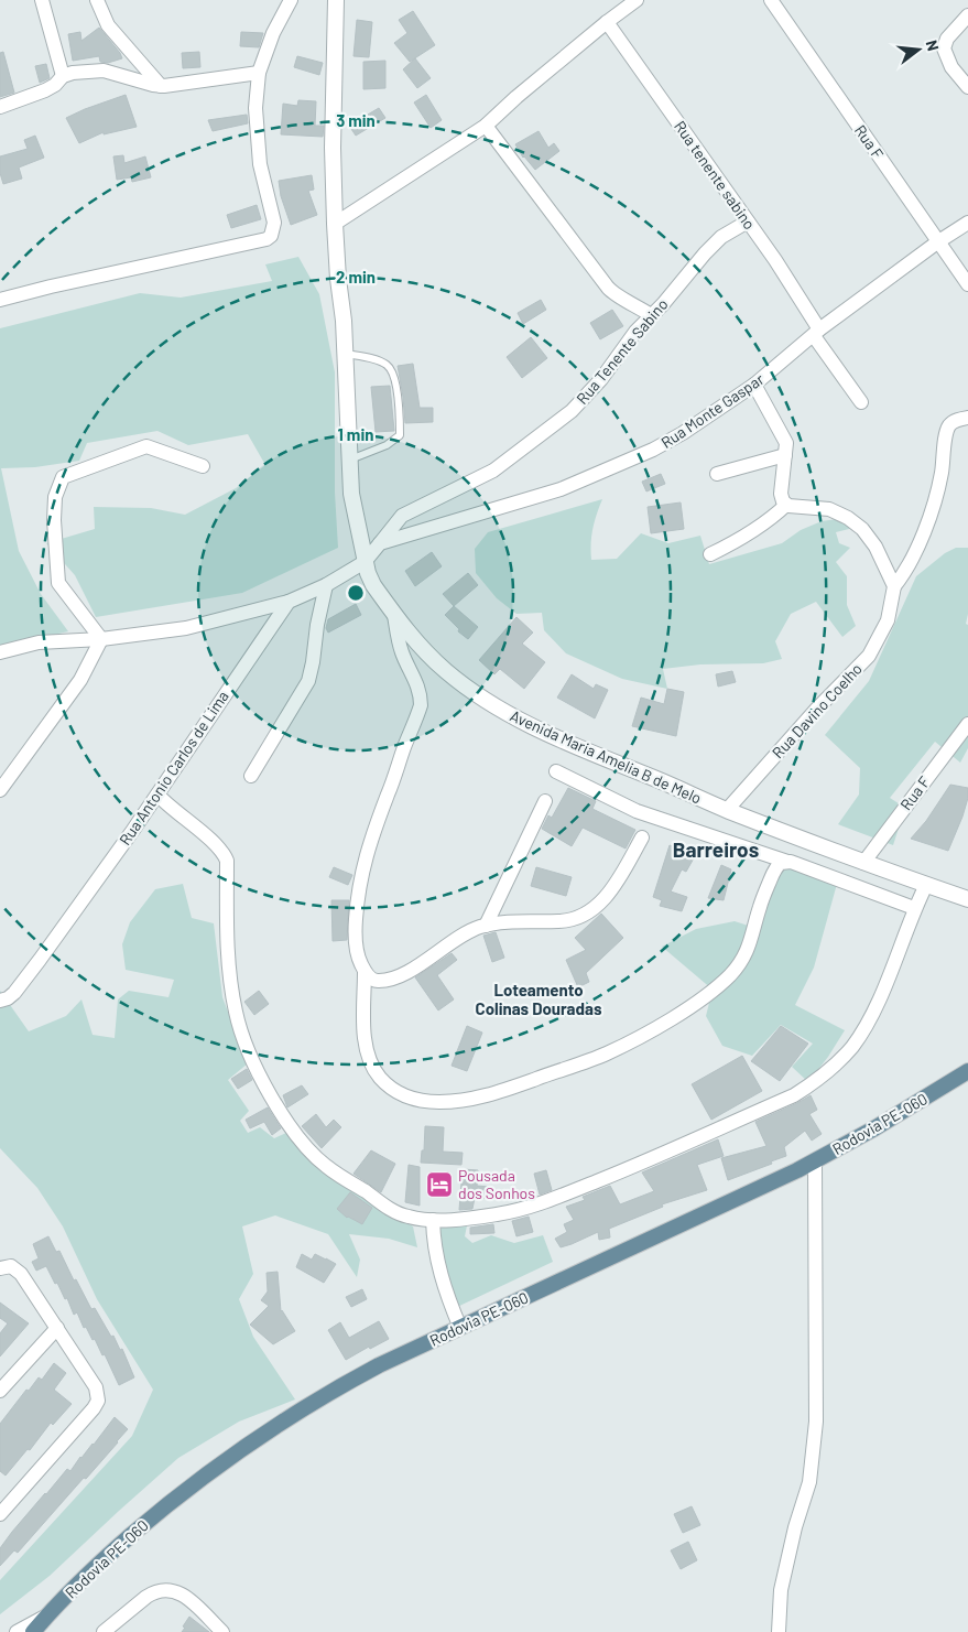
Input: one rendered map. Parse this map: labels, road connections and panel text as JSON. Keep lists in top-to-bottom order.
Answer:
{
  "streets": {
    "main road": ["Rodovia PE-060"],
    "street": [
      "Rua F",
      "Rua tenente sabino",
      "Rua Tenente Sabino",
      "Rua Monte Gaspar",
      "Rua Davino Coelho",
      "Avenida Maria Amelia B de Melo",
      "Rua Antonio Carlos de Lima"
    ]
  },
  "crossings": [
    ["Rua F", "Rua Monte Gaspar"],
    ["Rua F", "Avenida Maria Amelia B de Melo"],
    ["Rua tenente sabino", "Rua Tenente Sabino"],
    ["Rua tenente sabino", "Rua Monte Gaspar"],
    ["Rua Tenente Sabino", "Rua Monte Gaspar"],
    ["Rua Davino Coelho", "Avenida Maria Amelia B de Melo"]
  ],
  "districts": ["Barreiros", "Loteamento Colinas Douradas"],
  "places": {
    "hotel": ["Pousada dos Sonhos"]
  },
  "north": "right",
  "rings": ["3 min", "2 min", "1 min"]
}
